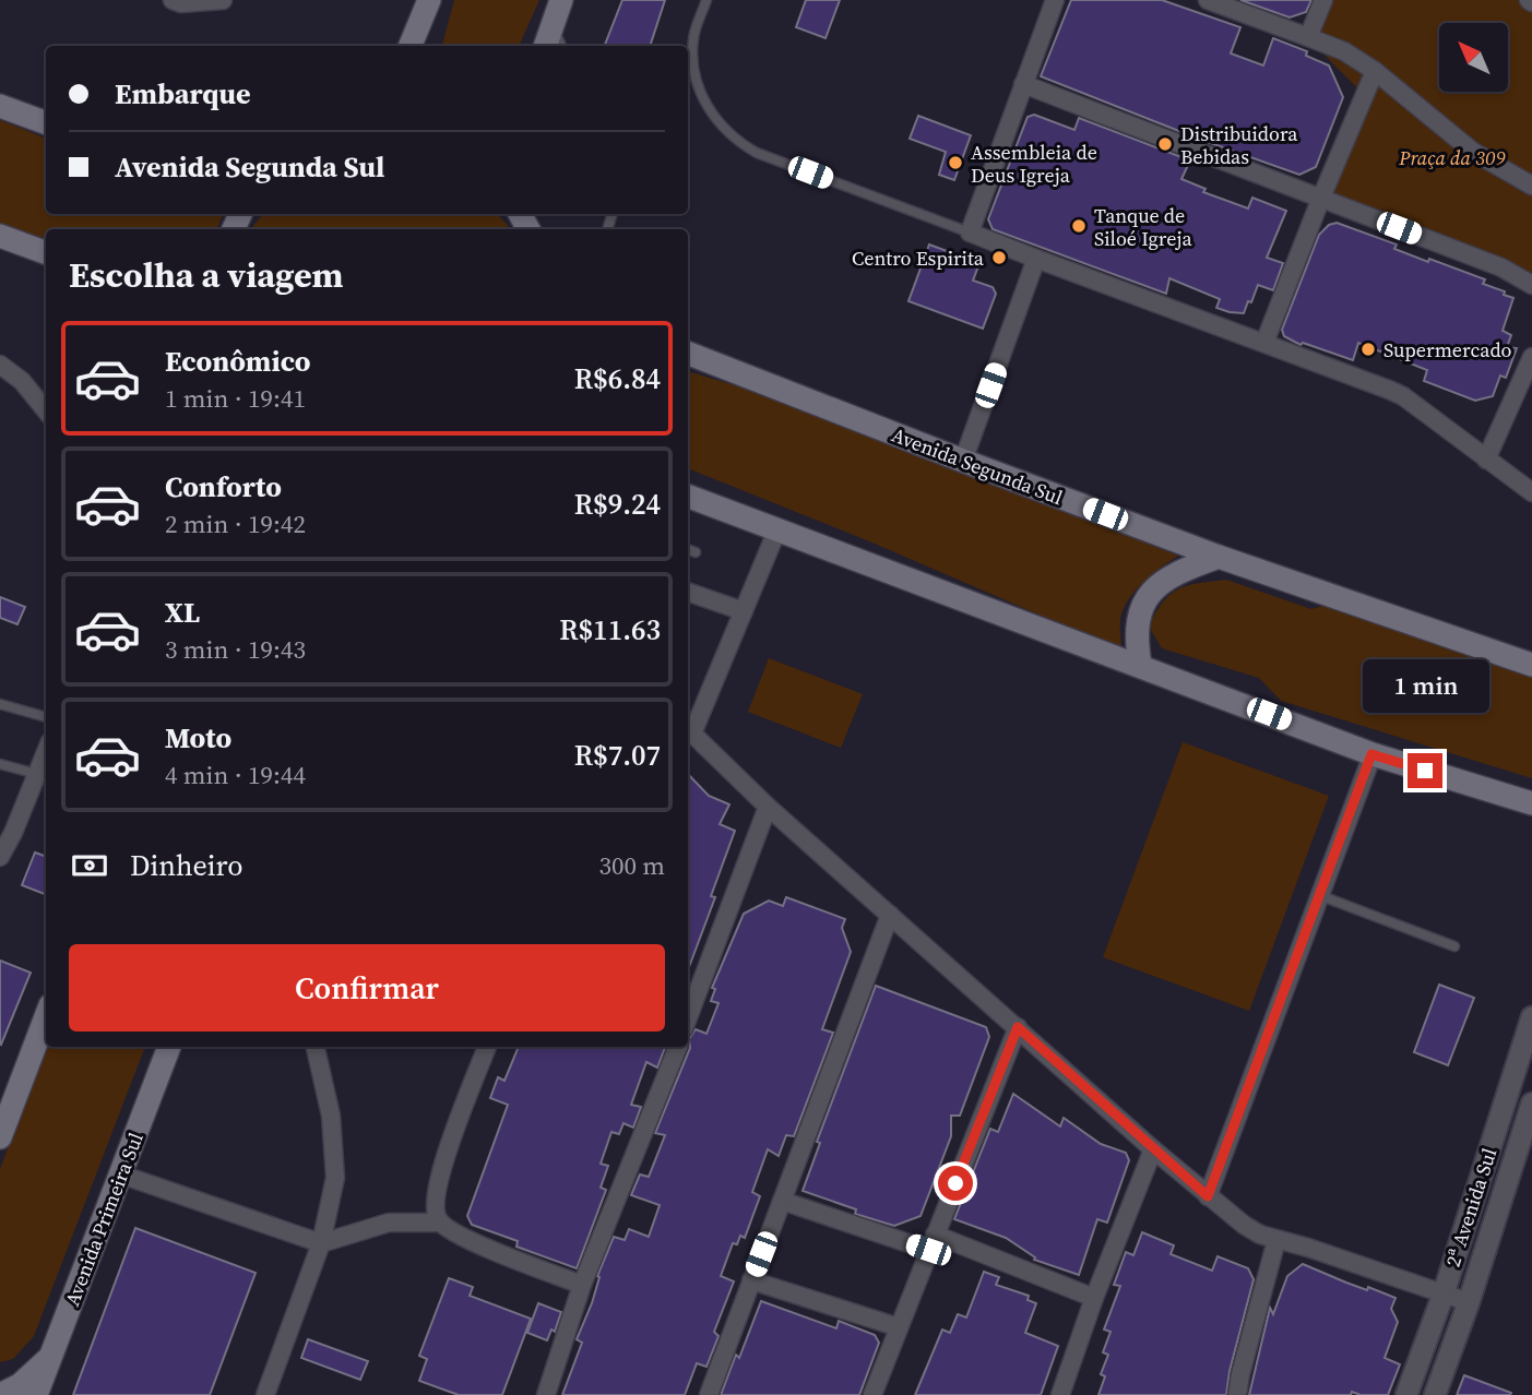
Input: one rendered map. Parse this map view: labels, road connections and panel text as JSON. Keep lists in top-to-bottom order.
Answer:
{
  "streets": {
    "main road": ["Avenida Segunda Sul", "Avenida Primeira Sul"],
    "street": ["2ᵃ Avenida Sul"]
  },
  "parks": ["Praça da 309"],
  "places": [
    "Distribuidora Bebidas",
    "Assembleia de Deus Igreja",
    "Tanque de Siloé Igreja",
    "Centro Espirita",
    "Supermercado"
  ],
  "north": "top left",
  "page": {
    "banner": ["Embarque", "Avenida Segunda Sul"],
    "heading": "Escolha a viagem",
    "list": [
      {
        "name": "Econômico",
        "note": "1 min · 19:41",
        "value": "R$6.84"
      },
      {
        "name": "Conforto",
        "note": "2 min · 19:42",
        "value": "R$9.24"
      },
      {
        "name": "XL",
        "note": "3 min · 19:43",
        "value": "R$11.63"
      },
      {
        "name": "Moto",
        "note": "4 min · 19:44",
        "value": "R$7.07"
      }
    ],
    "bubble": "1 min",
    "pay": ["Dinheiro", "300 m"],
    "buttons": "Confirmar"
  }
}
